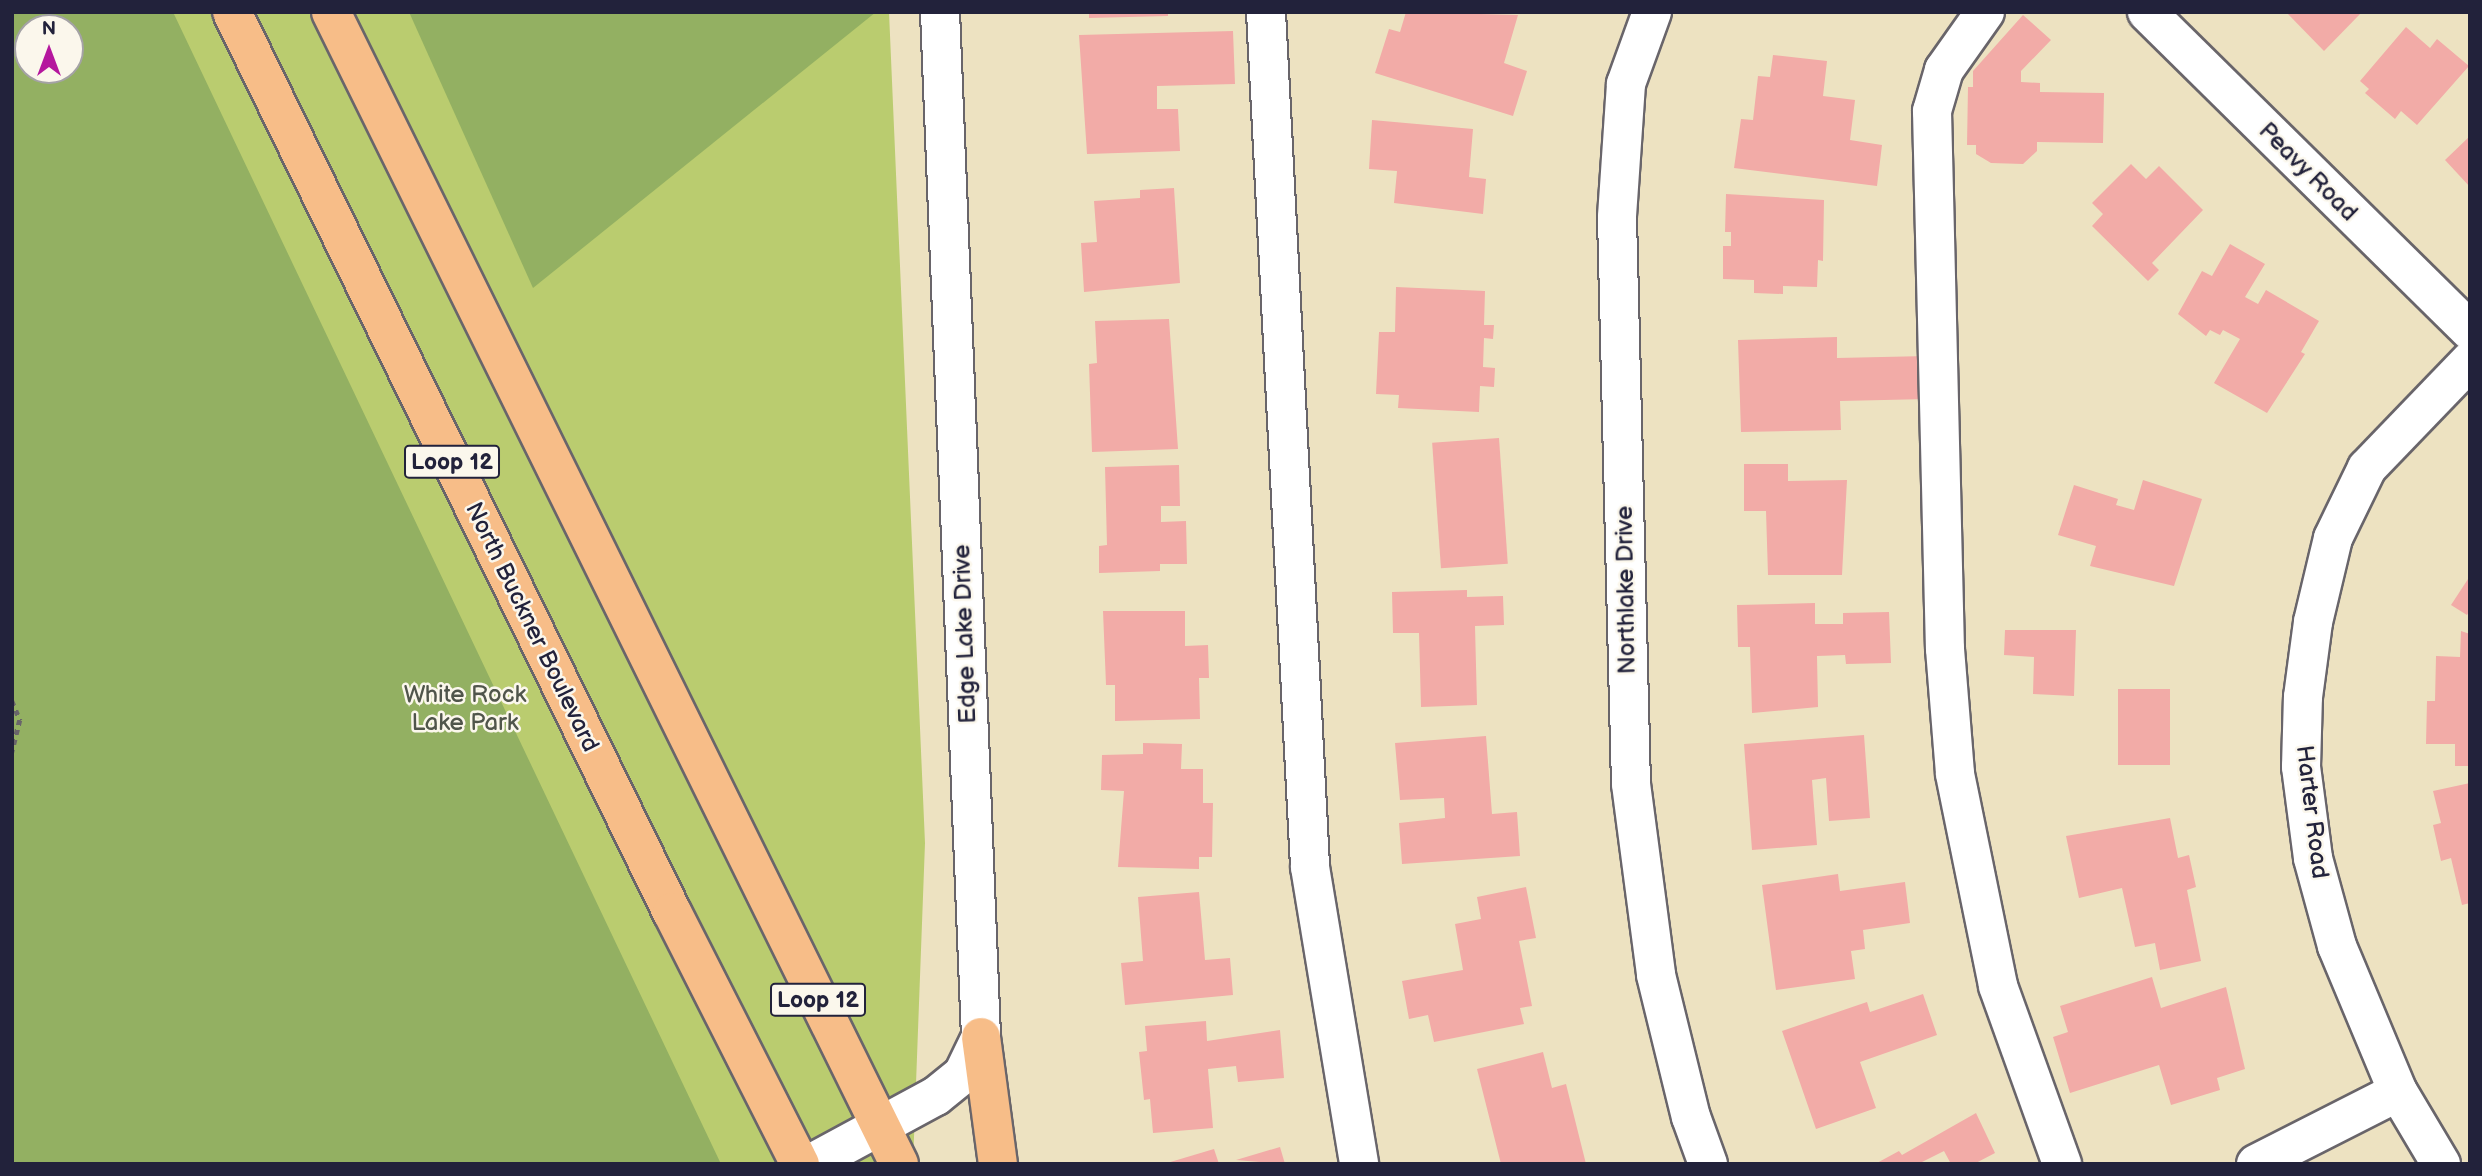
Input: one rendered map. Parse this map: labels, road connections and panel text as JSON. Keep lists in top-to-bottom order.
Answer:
{
  "streets": {
    "main road": ["Loop 12", "North Buckner Boulevard"],
    "street": [
      "Peavy Road",
      "Northlake Drive",
      "Edge Lake Drive",
      "Harter Road"
    ]
  },
  "crossings": [
    ["Loop 12", "Edge Lake Drive"]
  ],
  "parks": ["White Rock Lake Park"],
  "north": "top"
}
